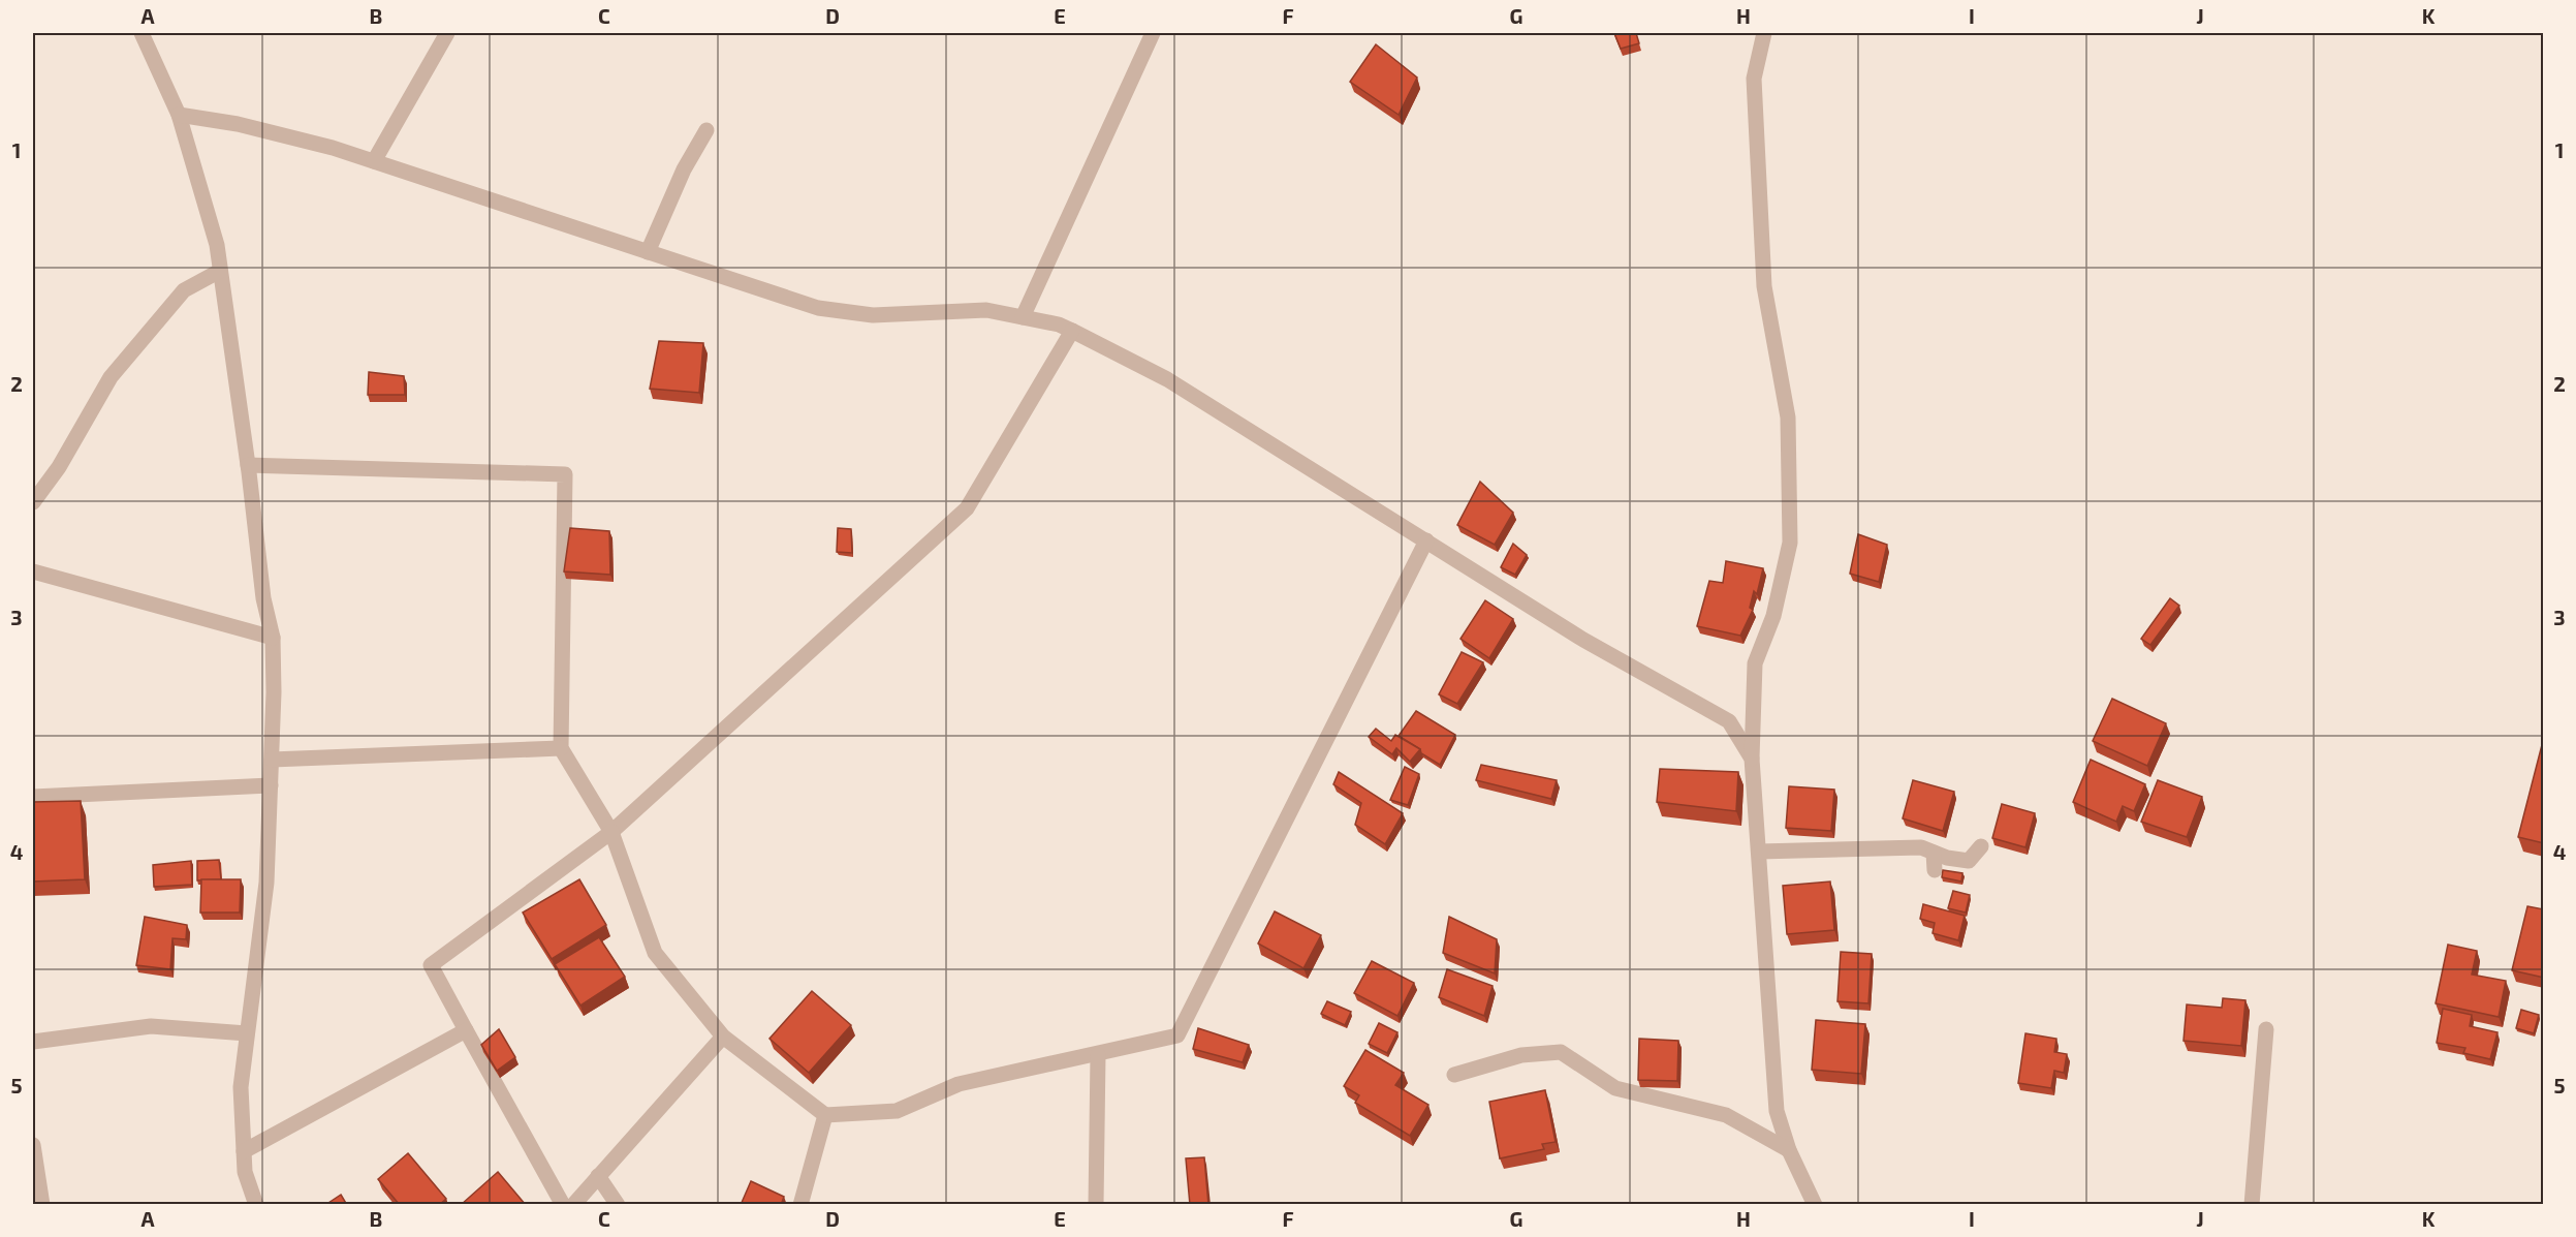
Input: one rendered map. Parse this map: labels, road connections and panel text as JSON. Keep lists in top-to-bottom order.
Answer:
{
  "grid": {
    "columns": [
      "A",
      "B",
      "C",
      "D",
      "E",
      "F",
      "G",
      "H",
      "I",
      "J",
      "K"
    ],
    "rows": [
      "1",
      "2",
      "3",
      "4",
      "5"
    ]
  }
}
